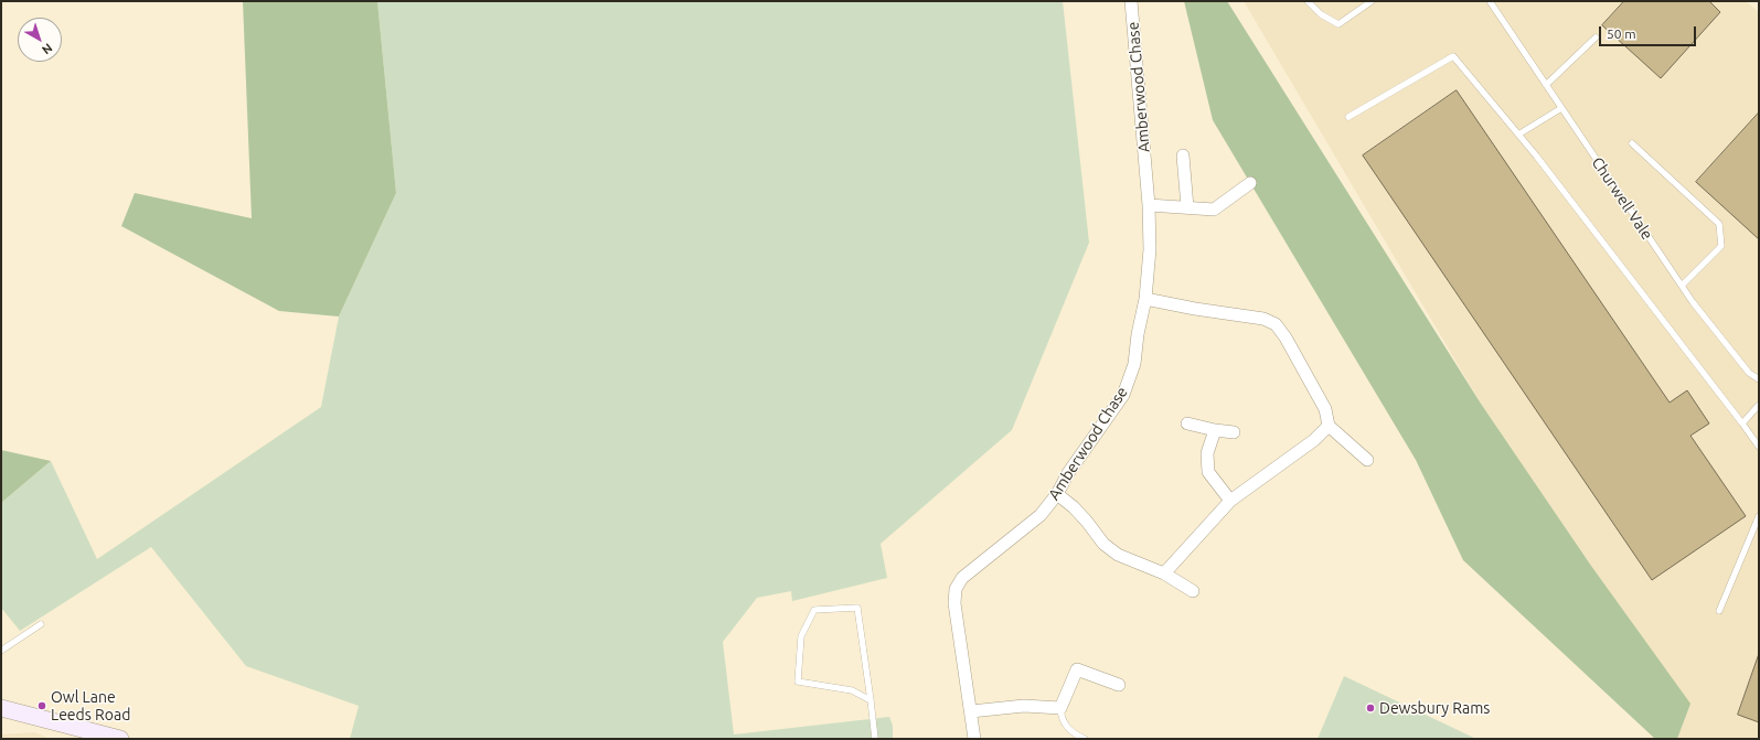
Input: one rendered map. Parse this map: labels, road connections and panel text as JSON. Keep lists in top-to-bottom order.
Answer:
{
  "streets": {
    "street": ["Amberwood Chase"],
    "lane": ["Churwell Vale"]
  },
  "places": ["Owl Lane Leeds Road", "Dewsbury Rams"],
  "scale_bar": "50 m",
  "north": "bottom right"
}
